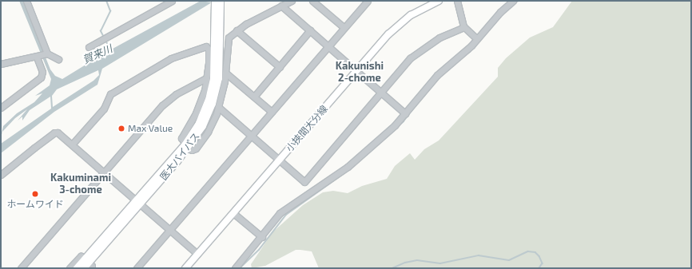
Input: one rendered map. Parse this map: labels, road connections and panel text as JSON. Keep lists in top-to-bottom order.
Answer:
{
  "streets": {
    "main road": ["小挾間大分線", "医大バイパス"]
  },
  "districts": ["Kakunishi 2-chome", "Kakuminami 3-chome"],
  "water": ["賀来川"],
  "places": ["Max Value", "ホームワイド"]
}
